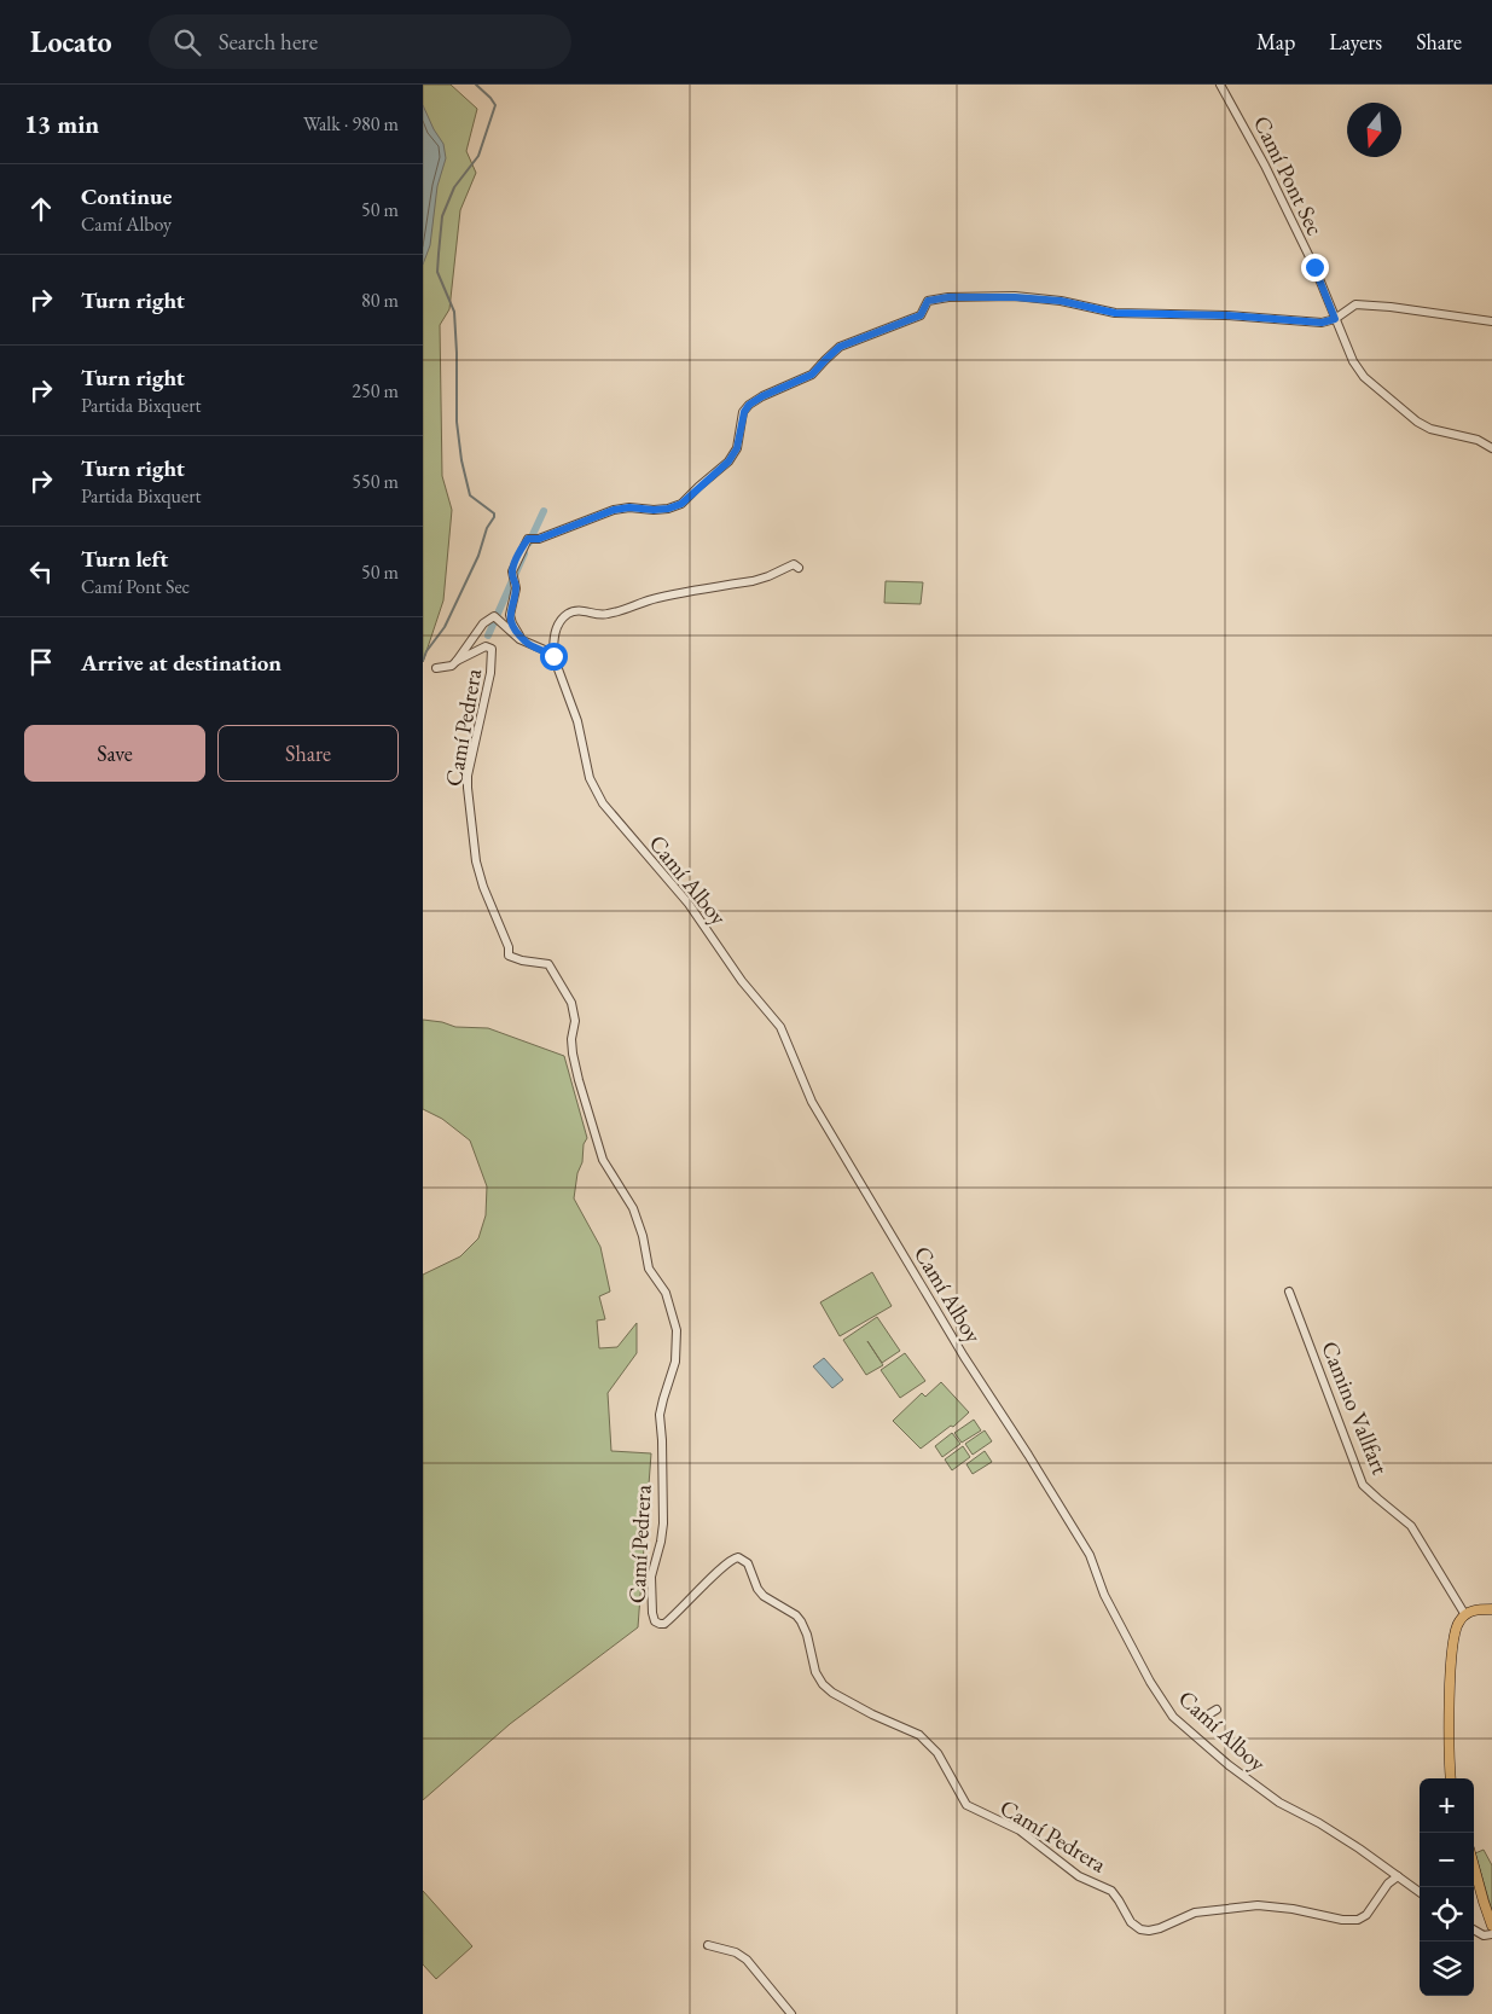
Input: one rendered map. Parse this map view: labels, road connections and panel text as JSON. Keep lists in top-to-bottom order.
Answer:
{
  "streets": {
    "street": [
      "Camí Pont Sec",
      "Camí Pedrera",
      "Camí Alboy",
      "Camino Vallfart"
    ]
  },
  "crossings": [
    ["Camí Pedrera", "Camí Alboy"]
  ],
  "north": "bottom",
  "page": {
    "header": "Locato",
    "search": "Search here",
    "nav": ["Map", "Layers", "Share"],
    "heading": ["13 min", "Walk · 980 m"],
    "list": [
      ["Continue", "Camí Alboy", "50 m"],
      ["Turn right", "80 m"],
      ["Turn right", "Partida Bixquert", "250 m"],
      ["Turn right", "Partida Bixquert", "550 m"],
      ["Turn left", "Camí Pont Sec", "50 m"],
      "Arrive at destination"
    ],
    "buttons": ["Save", "Share"],
    "map_buttons": ["+", "−"]
  }
}
